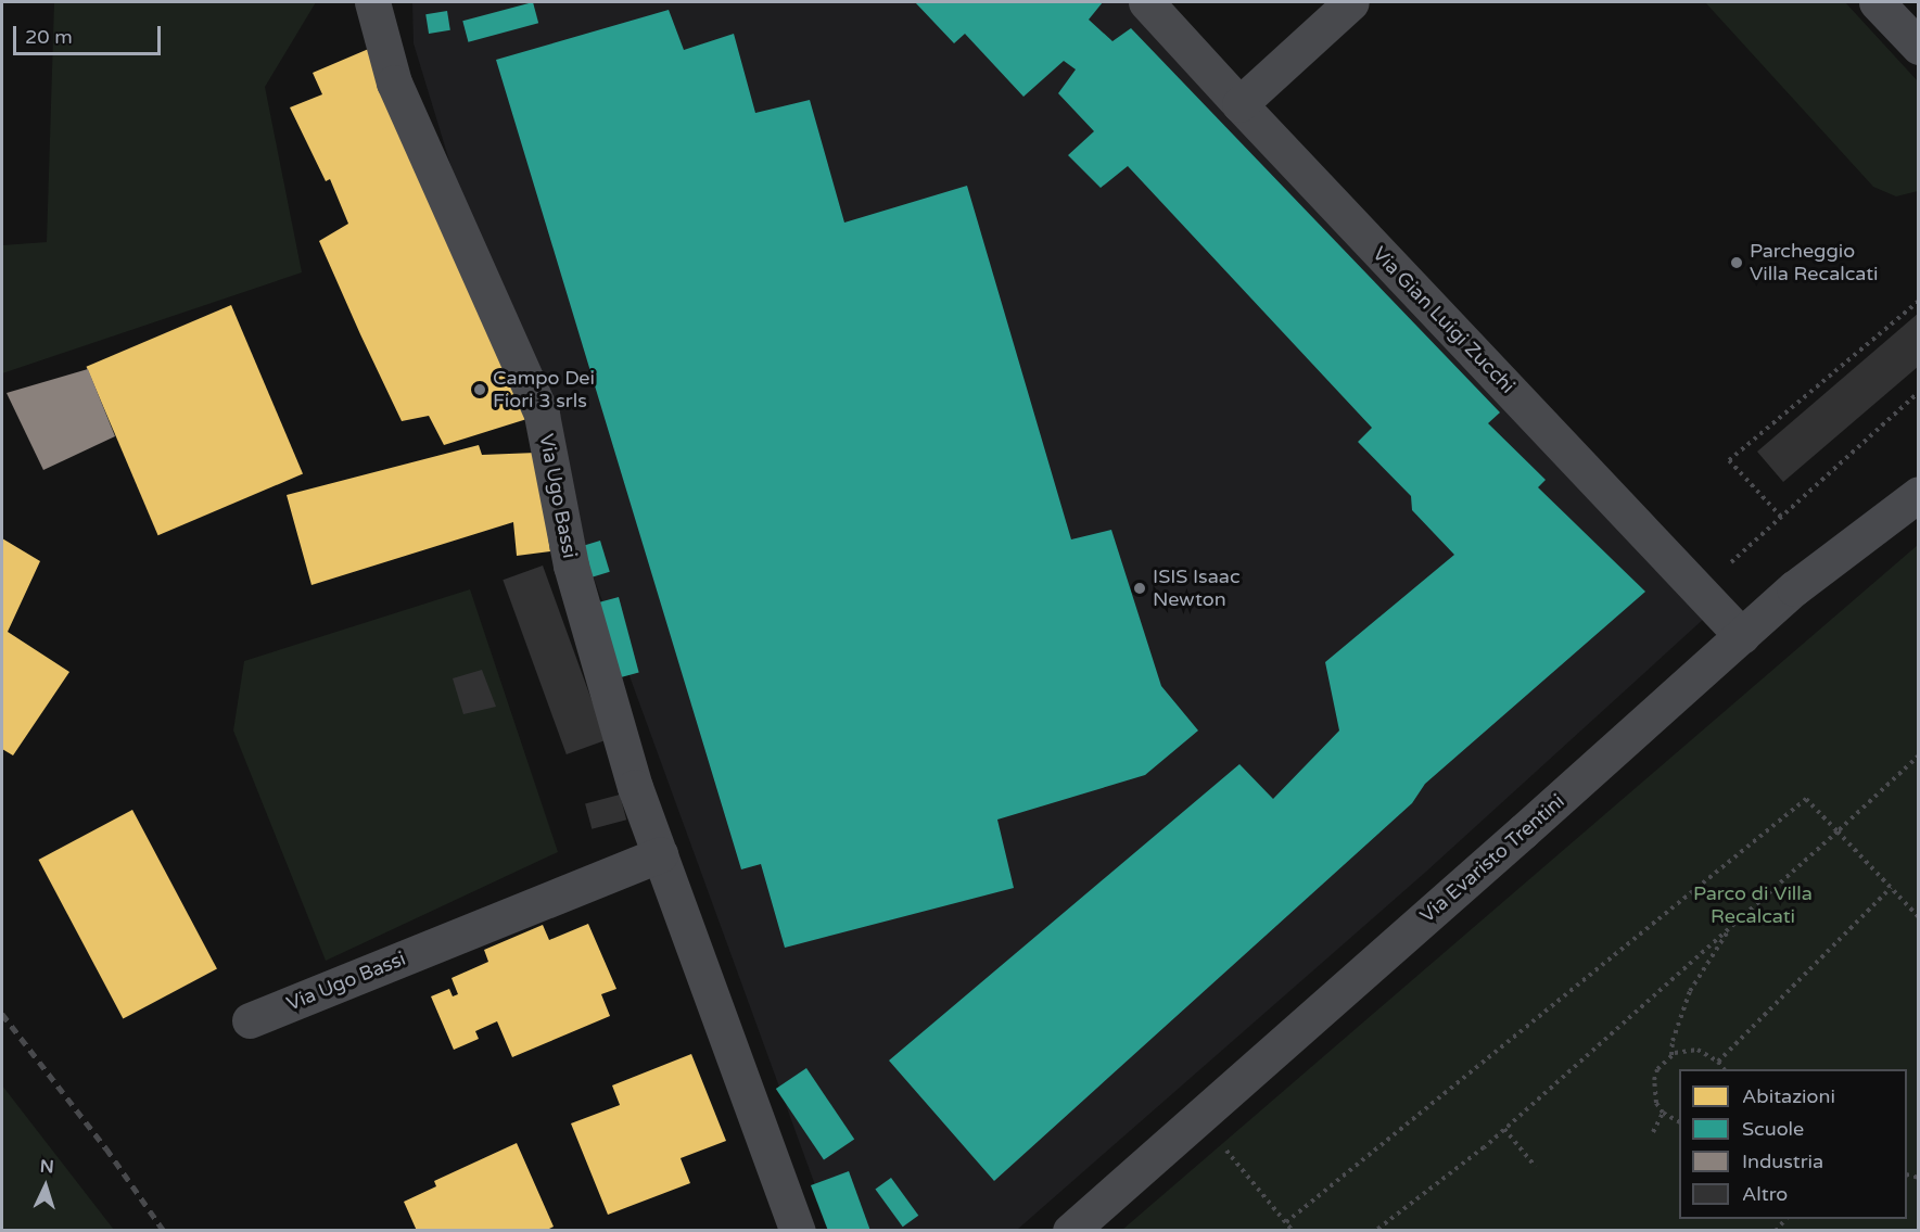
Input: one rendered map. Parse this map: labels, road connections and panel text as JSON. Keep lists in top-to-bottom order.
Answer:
{
  "streets": {
    "street": ["Via Gian Luigi Zucchi", "Via Ugo Bassi", "Via Evaristo Trentini"]
  },
  "crossings": [
    ["Via Gian Luigi Zucchi", "Via Evaristo Trentini"]
  ],
  "parks": ["Parco di Villa Recalcati"],
  "places": ["Parcheggio Villa Recalcati", "Campo Dei Fiori 3 srls", "ISIS Isaac Newton"],
  "legend": [
    "Abitazioni",
    "Scuole",
    "Industria",
    "Altro"
  ],
  "scale_bar": "20 m",
  "north": "top"
}
